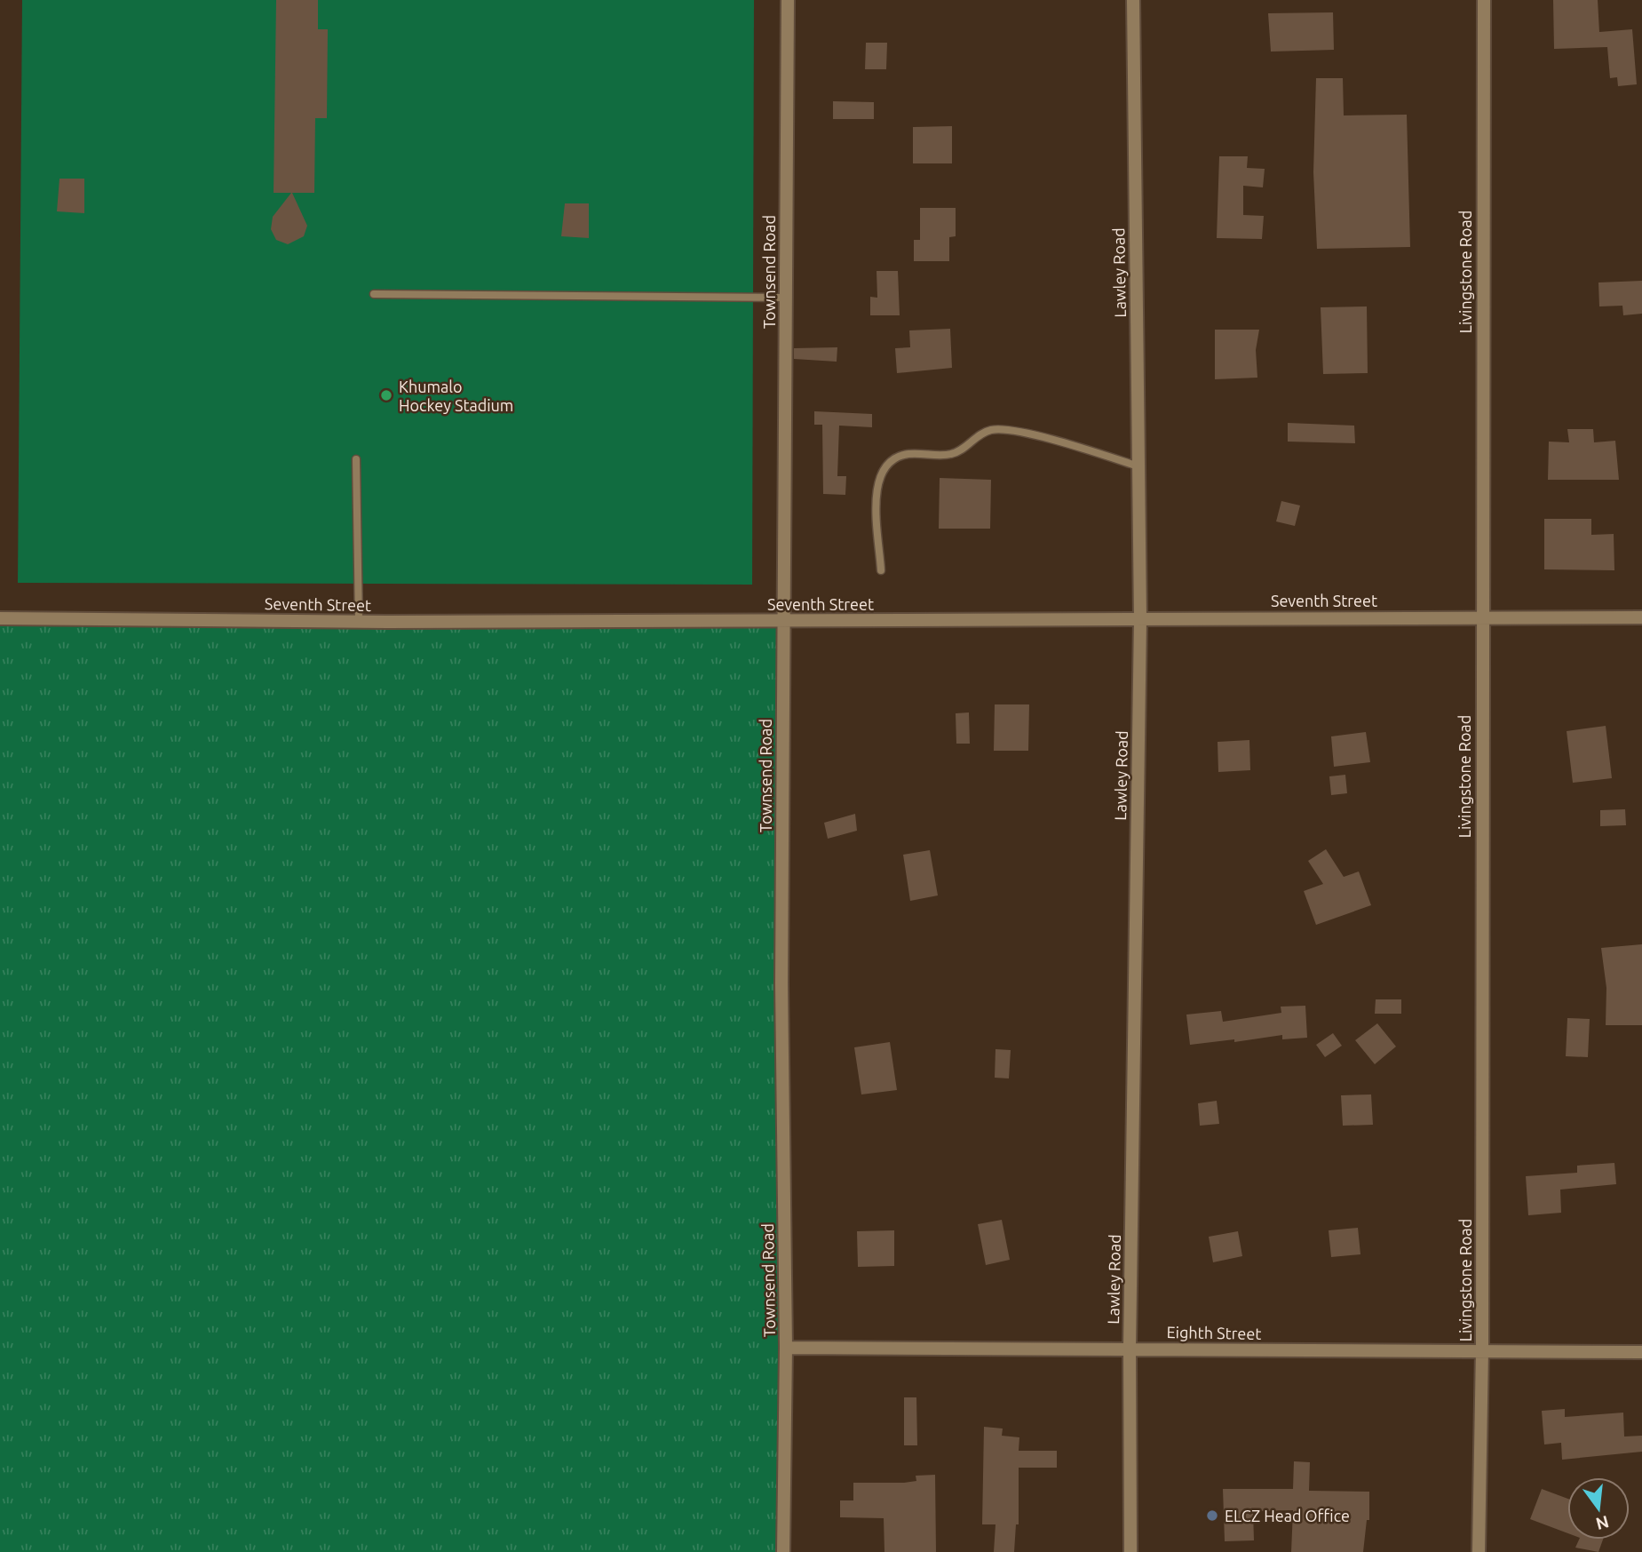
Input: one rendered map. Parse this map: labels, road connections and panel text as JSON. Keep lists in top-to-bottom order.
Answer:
{
  "streets": {
    "street": [
      "Townsend Road",
      "Livingstone Road",
      "Lawley Road",
      "Seventh Street",
      "Eighth Street"
    ]
  },
  "crossings": [
    ["Townsend Road", "Seventh Street"],
    ["Townsend Road", "Eighth Street"],
    ["Livingstone Road", "Seventh Street"],
    ["Livingstone Road", "Eighth Street"],
    ["Lawley Road", "Seventh Street"],
    ["Lawley Road", "Eighth Street"]
  ],
  "places": ["Khumalo Hockey Stadium", "ELCZ Head Office"],
  "north": "bottom"
}
